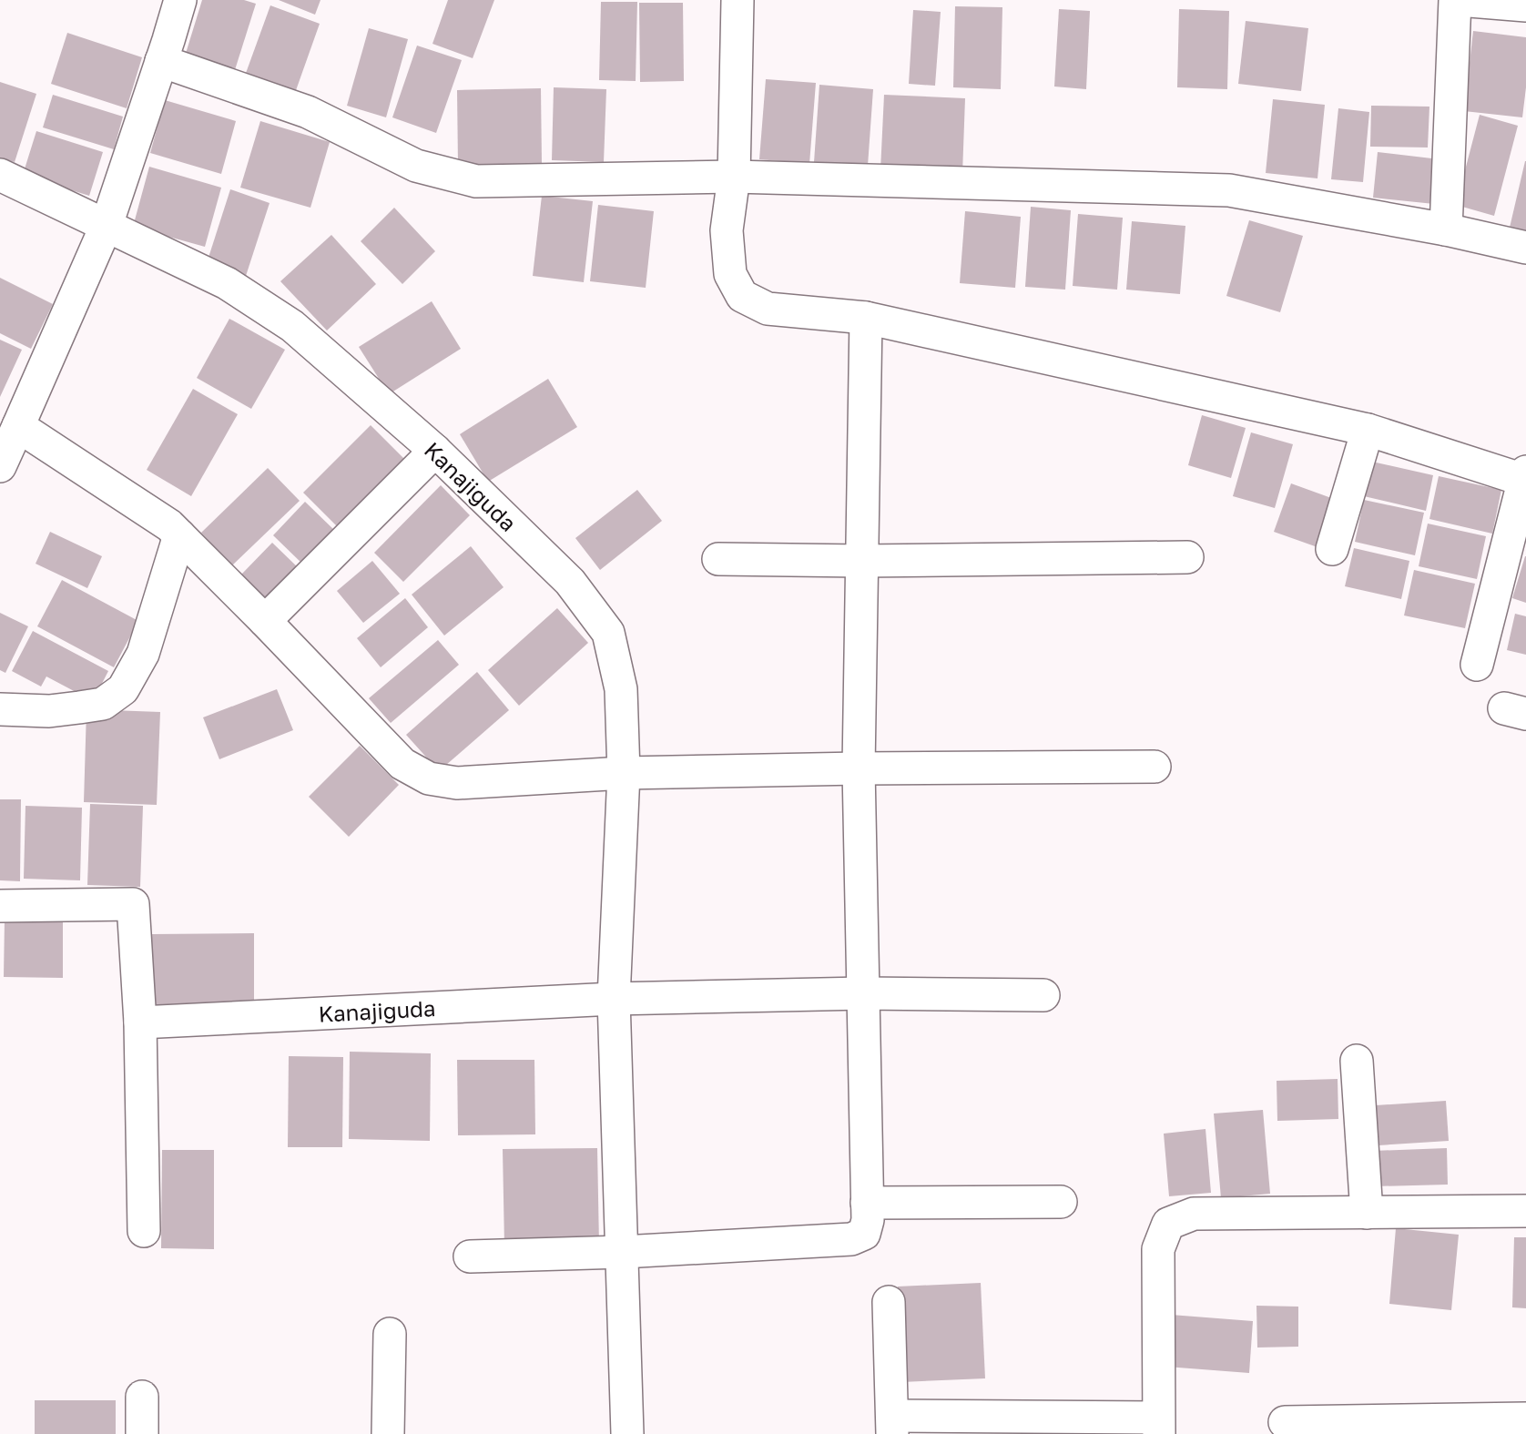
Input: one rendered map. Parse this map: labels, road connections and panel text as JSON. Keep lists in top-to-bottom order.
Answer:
{
  "streets": {
    "street": ["Kanajiguda"]
  }
}
